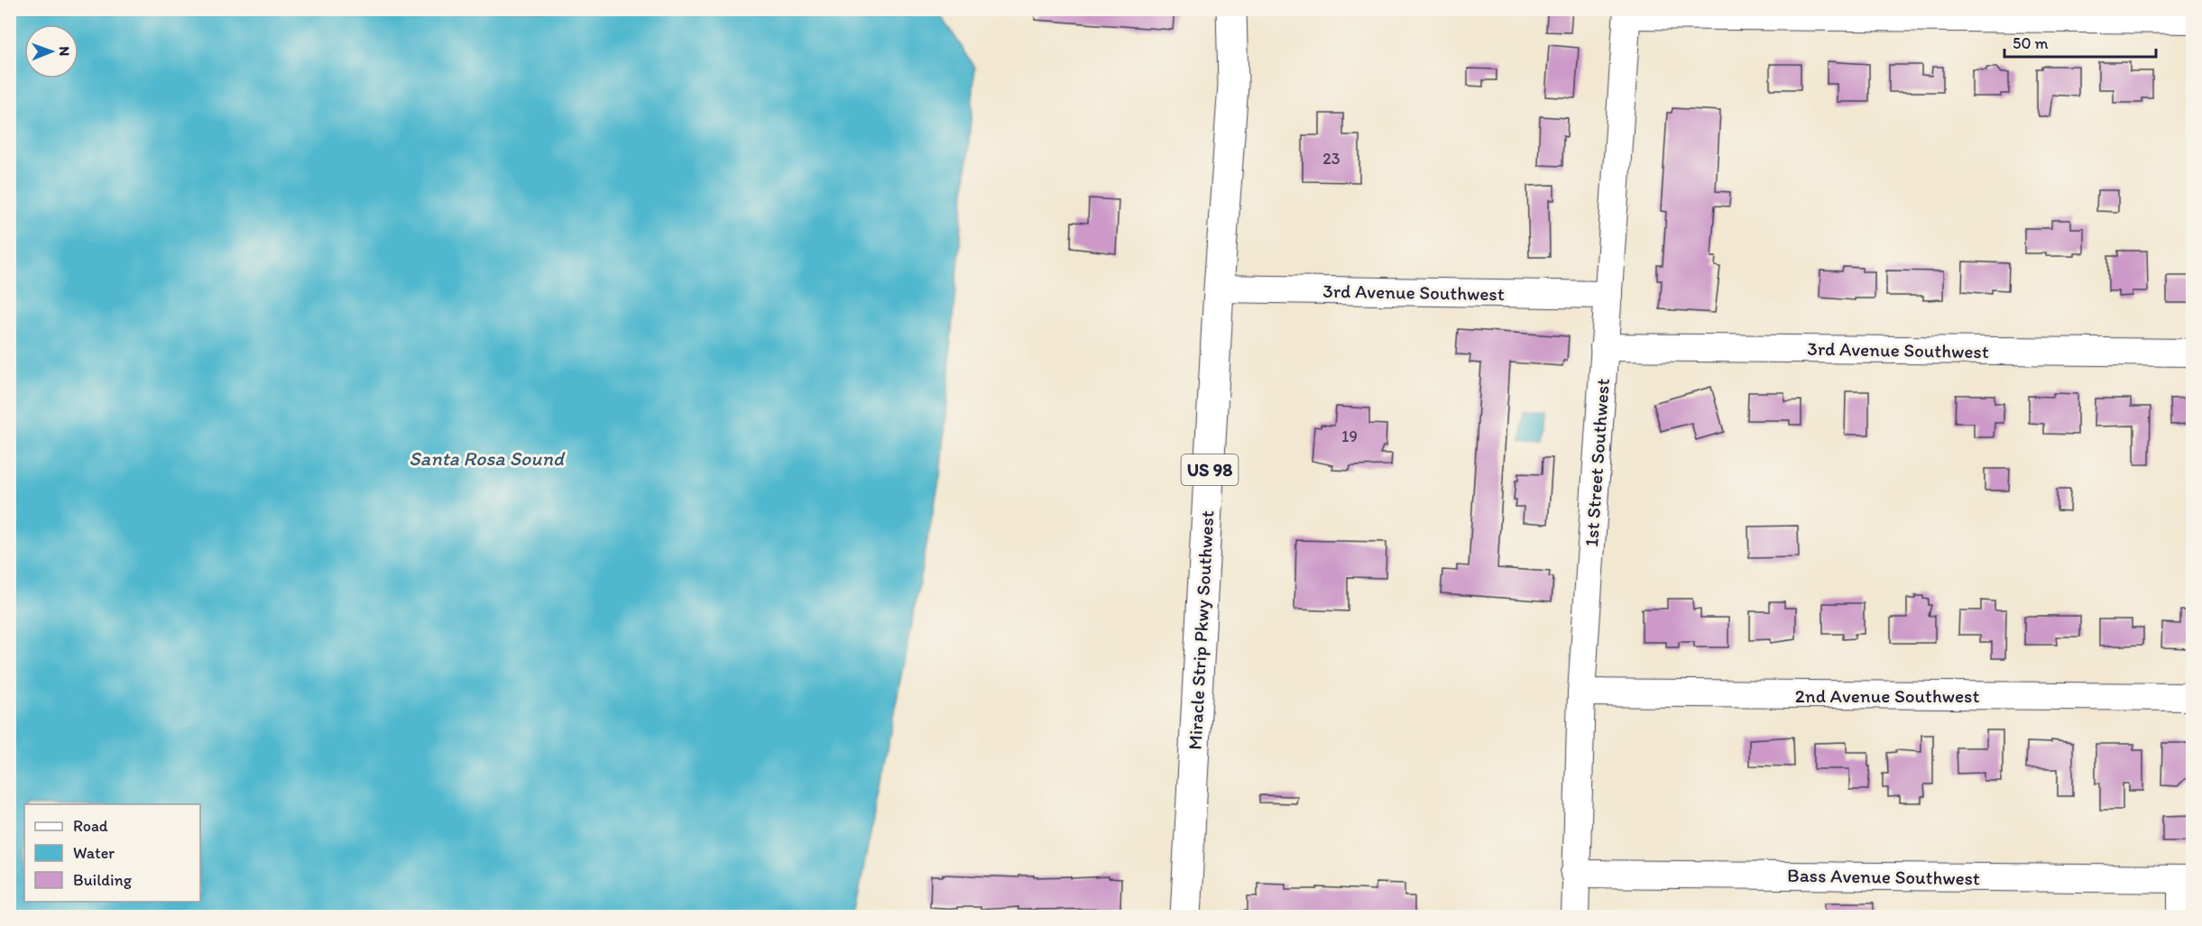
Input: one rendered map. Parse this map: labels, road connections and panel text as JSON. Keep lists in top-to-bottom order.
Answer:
{
  "streets": {
    "highway": ["US 98", "Miracle Strip Pkwy Southwest"],
    "street": [
      "3rd Avenue Southwest",
      "1st Street Southwest",
      "2nd Avenue Southwest",
      "Bass Avenue Southwest"
    ]
  },
  "crossings": [
    ["3rd Avenue Southwest", "1st Street Southwest"],
    ["3rd Avenue Southwest", "Miracle Strip Pkwy Southwest"],
    ["1st Street Southwest", "2nd Avenue Southwest"],
    ["1st Street Southwest", "Bass Avenue Southwest"]
  ],
  "water": ["Santa Rosa Sound"],
  "house_numbers": ["23", "19"],
  "legend": ["Road", "Water", "Building"],
  "scale_bar": "50 m",
  "north": "right"
}
